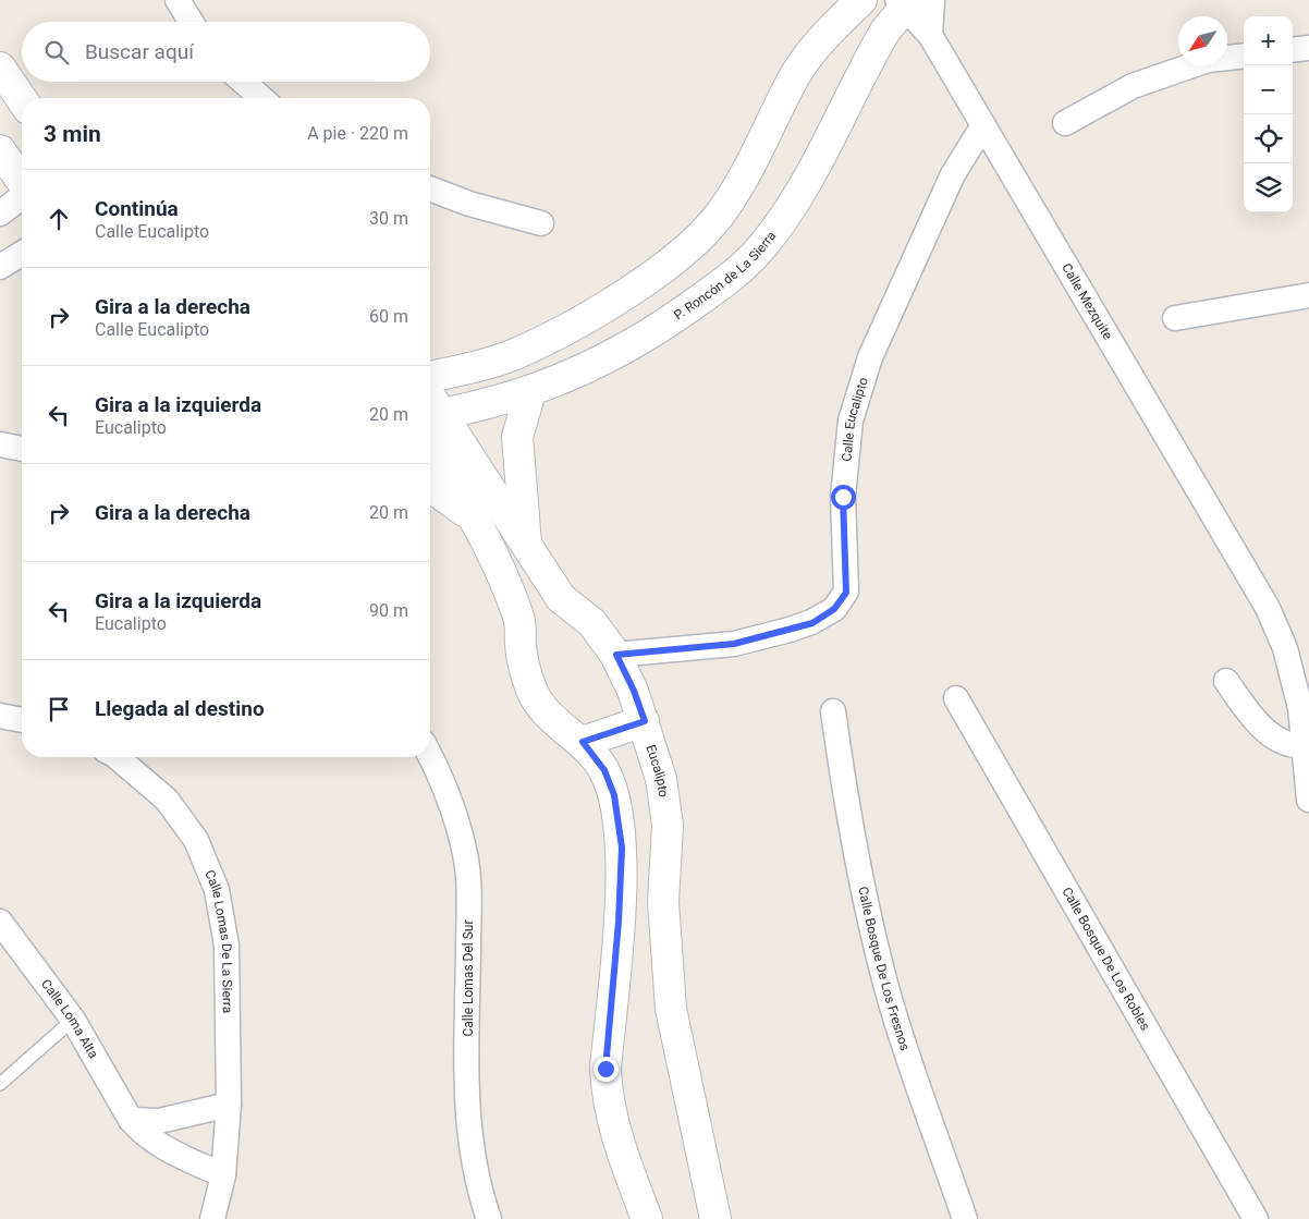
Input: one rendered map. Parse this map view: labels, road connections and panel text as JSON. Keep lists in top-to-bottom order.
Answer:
{
  "streets": {
    "street": [
      "P. Roncón de La Sierra",
      "Calle Mezquite",
      "Calle Eucalipto",
      "Eucalipto",
      "Calle Lomas De La Sierra",
      "Calle Bosque De Los Robles",
      "Calle Bosque De Los Fresnos",
      "Calle Lomas Del Sur",
      "Calle Loma Alta"
    ]
  },
  "crossings": [
    ["P. Roncón de La Sierra", "Calle Mezquite"],
    ["Calle Mezquite", "Calle Eucalipto"],
    ["Calle Eucalipto", "Eucalipto"],
    ["Calle Lomas De La Sierra", "Calle Loma Alta"]
  ],
  "north": "bottom left",
  "page": {
    "map_buttons": ["+", "−"],
    "search": "Buscar aquí",
    "heading": ["3 min", "A pie · 220 m"],
    "list": [
      ["Continúa", "Calle Eucalipto", "30 m"],
      ["Gira a la derecha", "Calle Eucalipto", "60 m"],
      ["Gira a la izquierda", "Eucalipto", "20 m"],
      ["Gira a la derecha", "20 m"],
      ["Gira a la izquierda", "Eucalipto", "90 m"],
      "Llegada al destino"
    ]
  }
}
